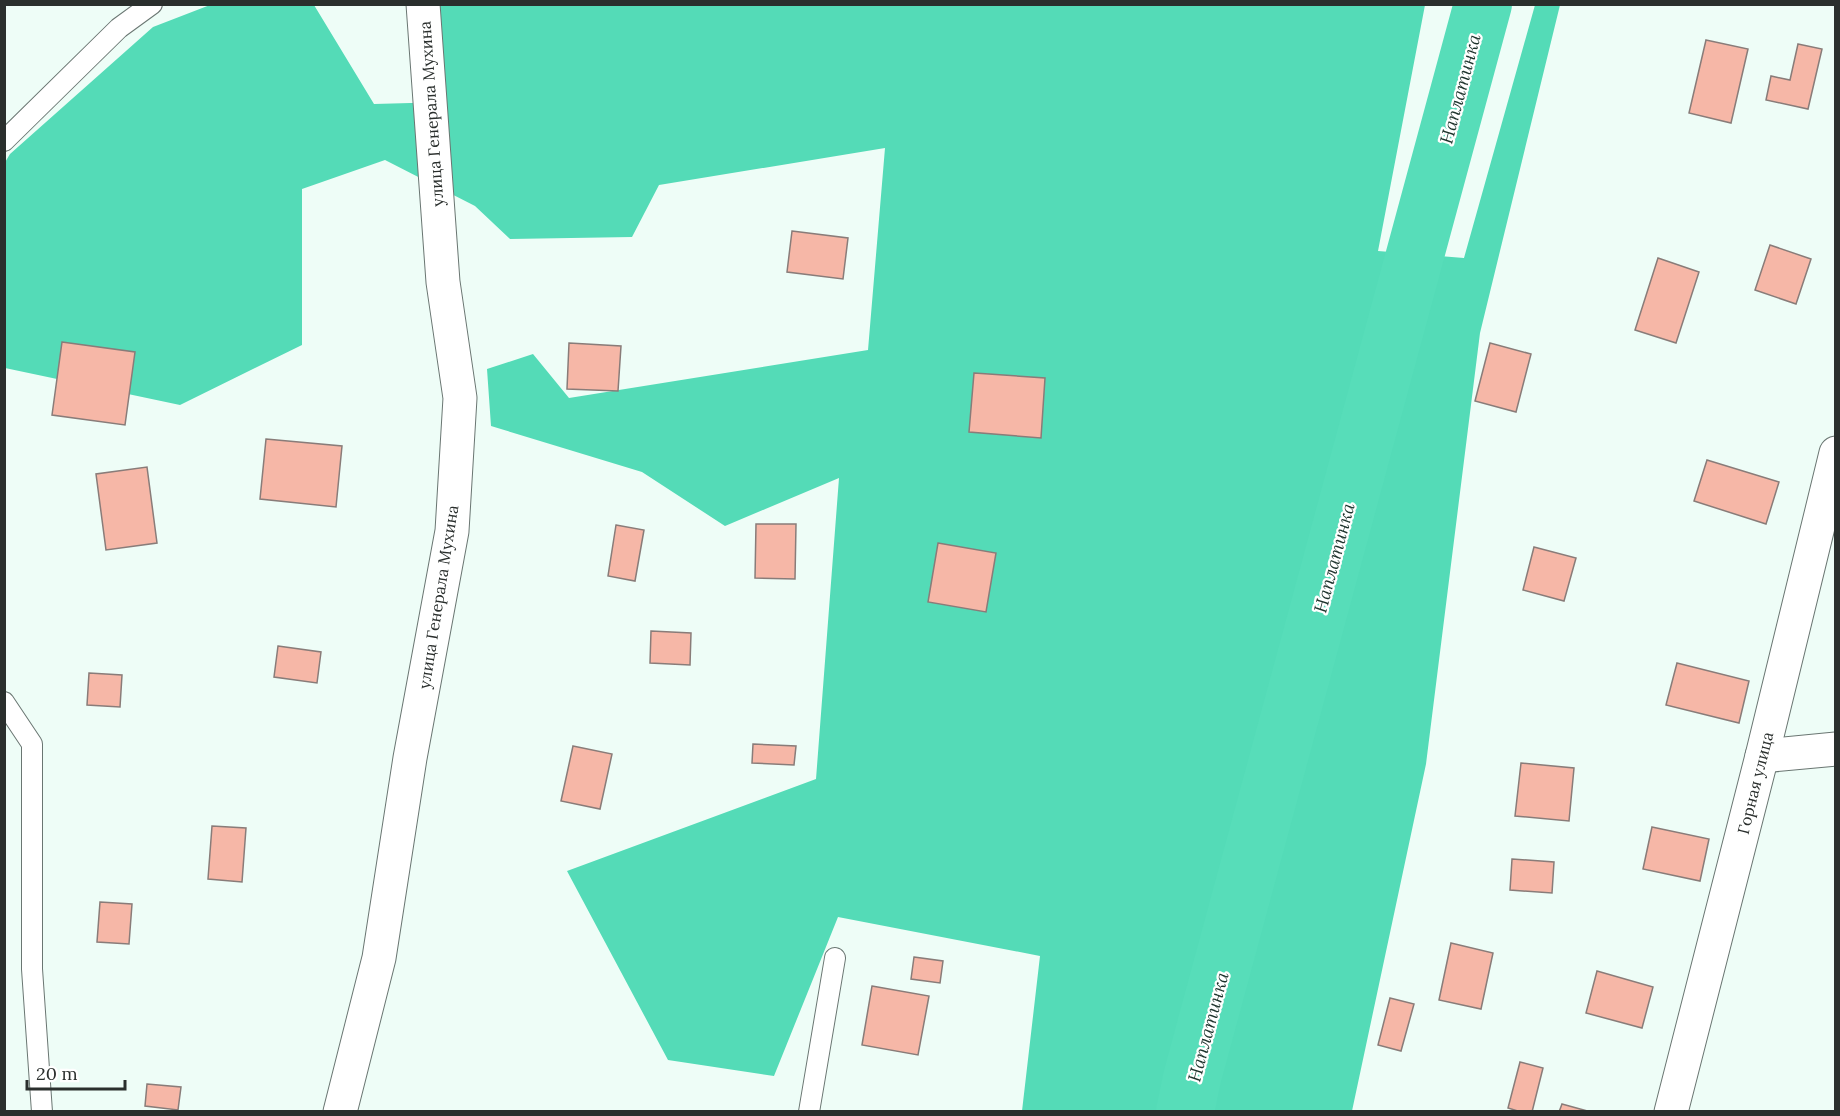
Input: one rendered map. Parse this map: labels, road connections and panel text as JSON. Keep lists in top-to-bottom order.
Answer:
{
  "streets": {
    "street": ["улица Генерала Мухина", "Горная улица"]
  },
  "water": ["Наплатинка"],
  "scale_bar": "20 m"
}
